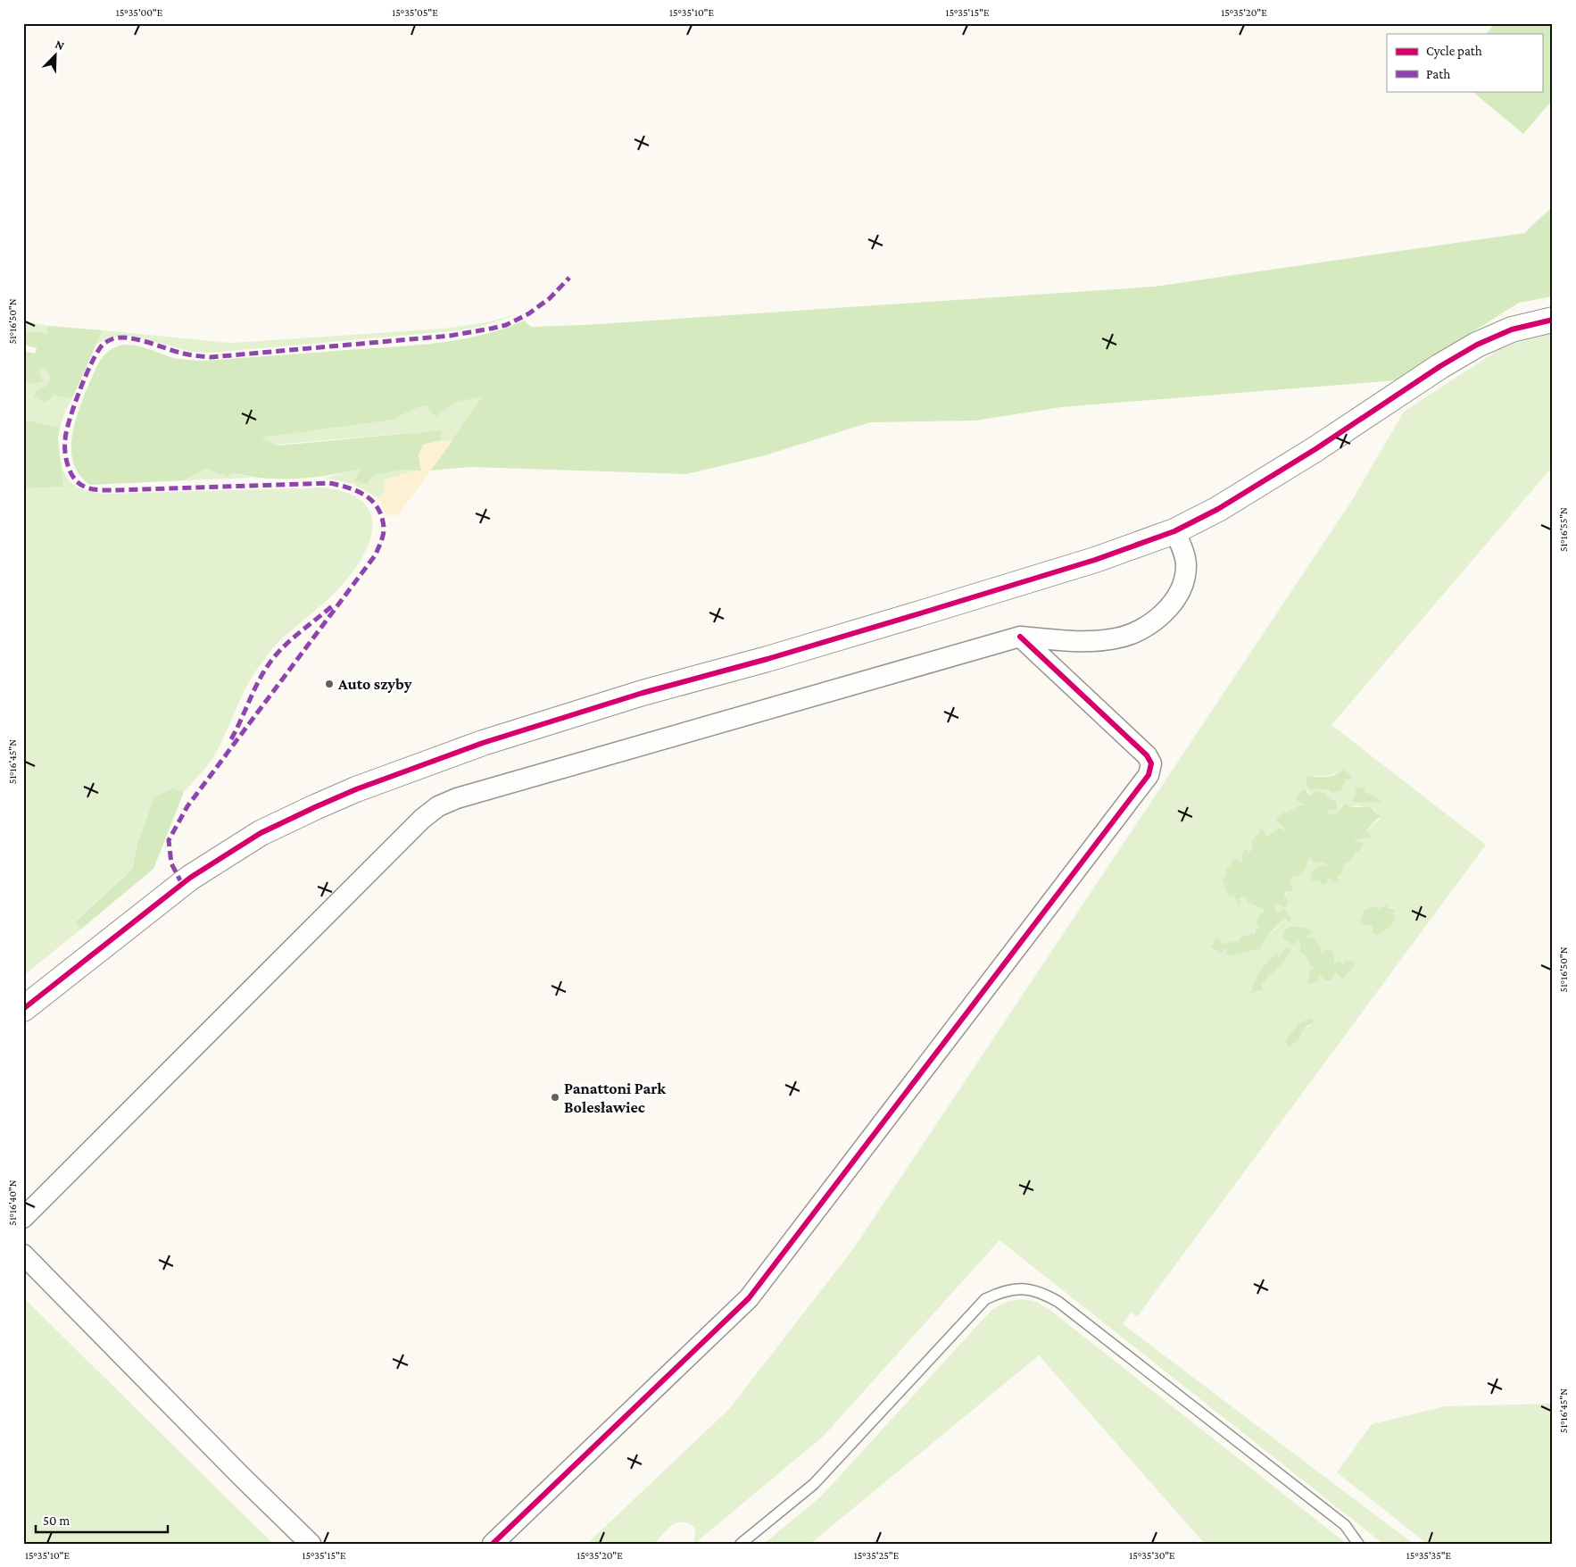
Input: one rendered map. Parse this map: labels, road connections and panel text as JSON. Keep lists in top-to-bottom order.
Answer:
{
  "places": ["Auto szyby", "Panattoni Park Bolesławiec"],
  "legend": ["Cycle path", "Path"],
  "scale_bar": "50 m",
  "north": "top right",
  "coordinates": [
    "15°35'00\"E",
    "15°35'05\"E",
    "15°35'10\"E",
    "15°35'15\"E",
    "15°35'20\"E",
    "51°16'50\"N",
    "51°16'55\"N",
    "51°16'45\"N",
    "51°16'40\"N",
    "15°35'25\"E",
    "15°35'30\"E",
    "15°35'35\"E"
  ]
}
